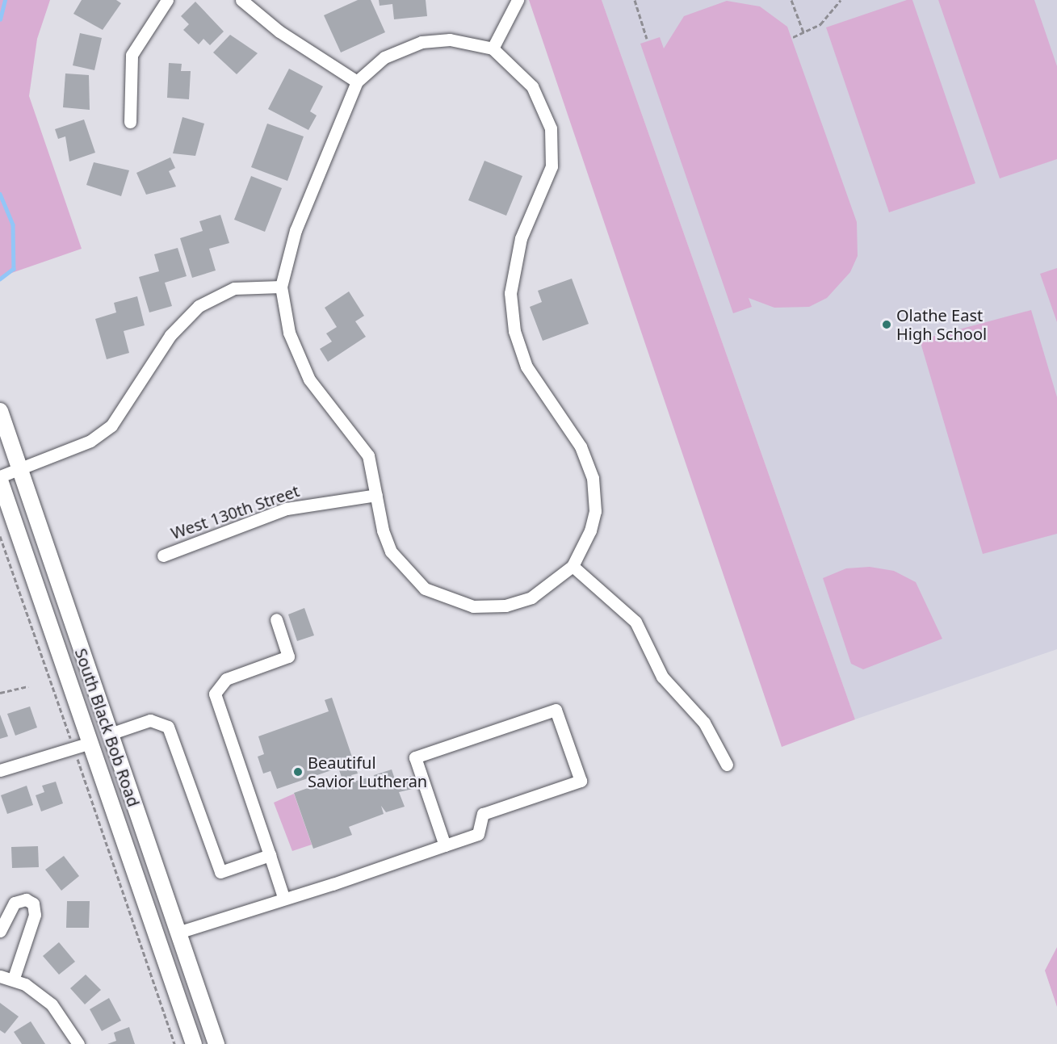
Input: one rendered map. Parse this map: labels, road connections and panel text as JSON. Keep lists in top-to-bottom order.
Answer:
{
  "streets": {
    "main road": ["South Black Bob Road"],
    "street": ["West 130th Street"]
  },
  "places": ["Olathe East High School", "Beautiful Savior Lutheran"]
}
